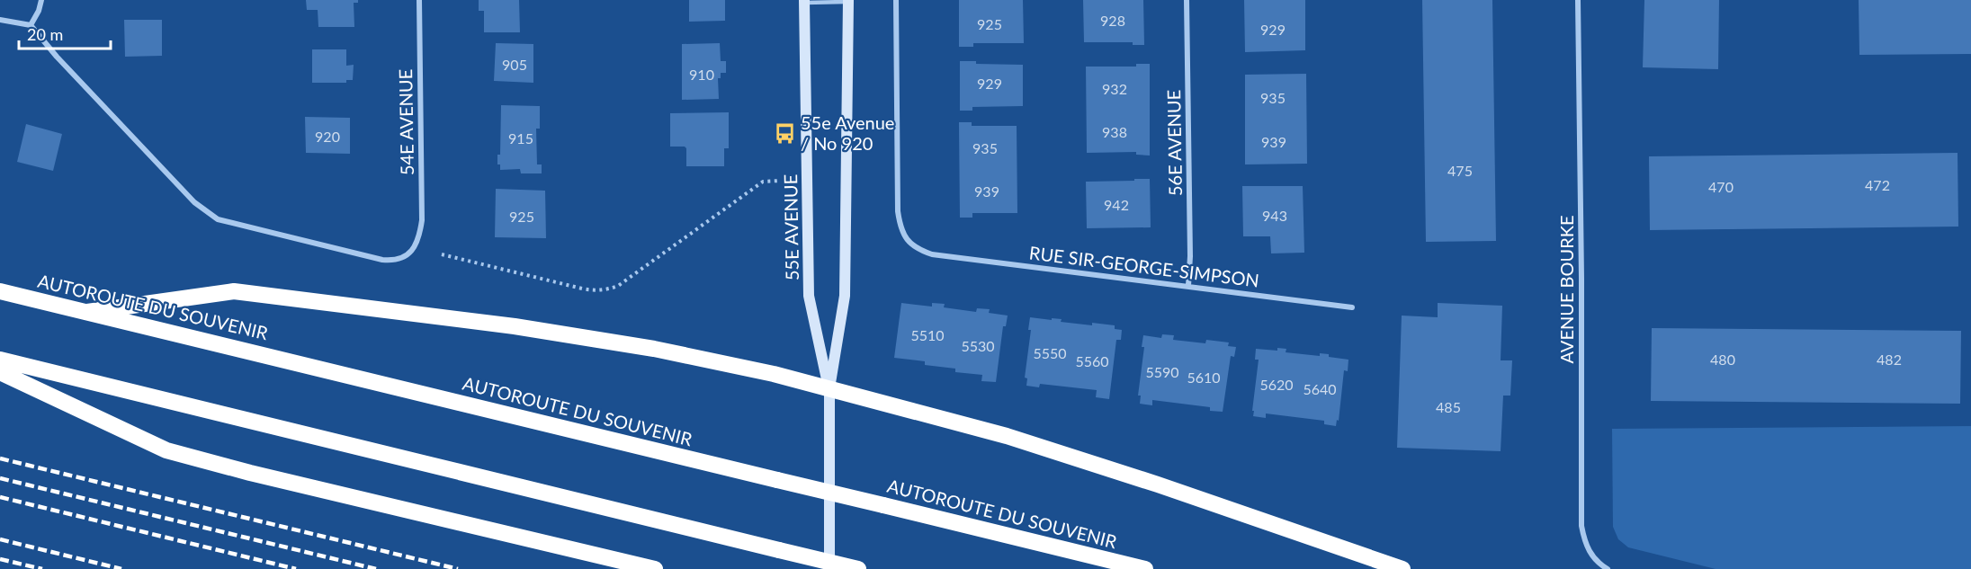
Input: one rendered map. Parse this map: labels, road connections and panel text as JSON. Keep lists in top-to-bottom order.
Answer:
{
  "streets": {
    "highway": ["AUTOROUTE DU SOUVENIR"],
    "street": [
      "54E AVENUE",
      "56E AVENUE",
      "55E AVENUE",
      "RUE SIR-GEORGE-SIMPSON",
      "AVENUE BOURKE"
    ]
  },
  "crossings": [
    ["56E AVENUE", "RUE SIR-GEORGE-SIMPSON"]
  ],
  "places": {
    "bus stop": ["55e Avenue / No 920"]
  },
  "house_numbers": [
    "928",
    "925",
    "929",
    "905",
    "910",
    "929",
    "932",
    "935",
    "938",
    "920",
    "915",
    "939",
    "935",
    "475",
    "472",
    "470",
    "939",
    "942",
    "943",
    "925",
    "5510",
    "5530",
    "5550",
    "480",
    "482",
    "5560",
    "5590",
    "5610",
    "5620",
    "5640",
    "485"
  ],
  "scale_bar": "20 m"
}
